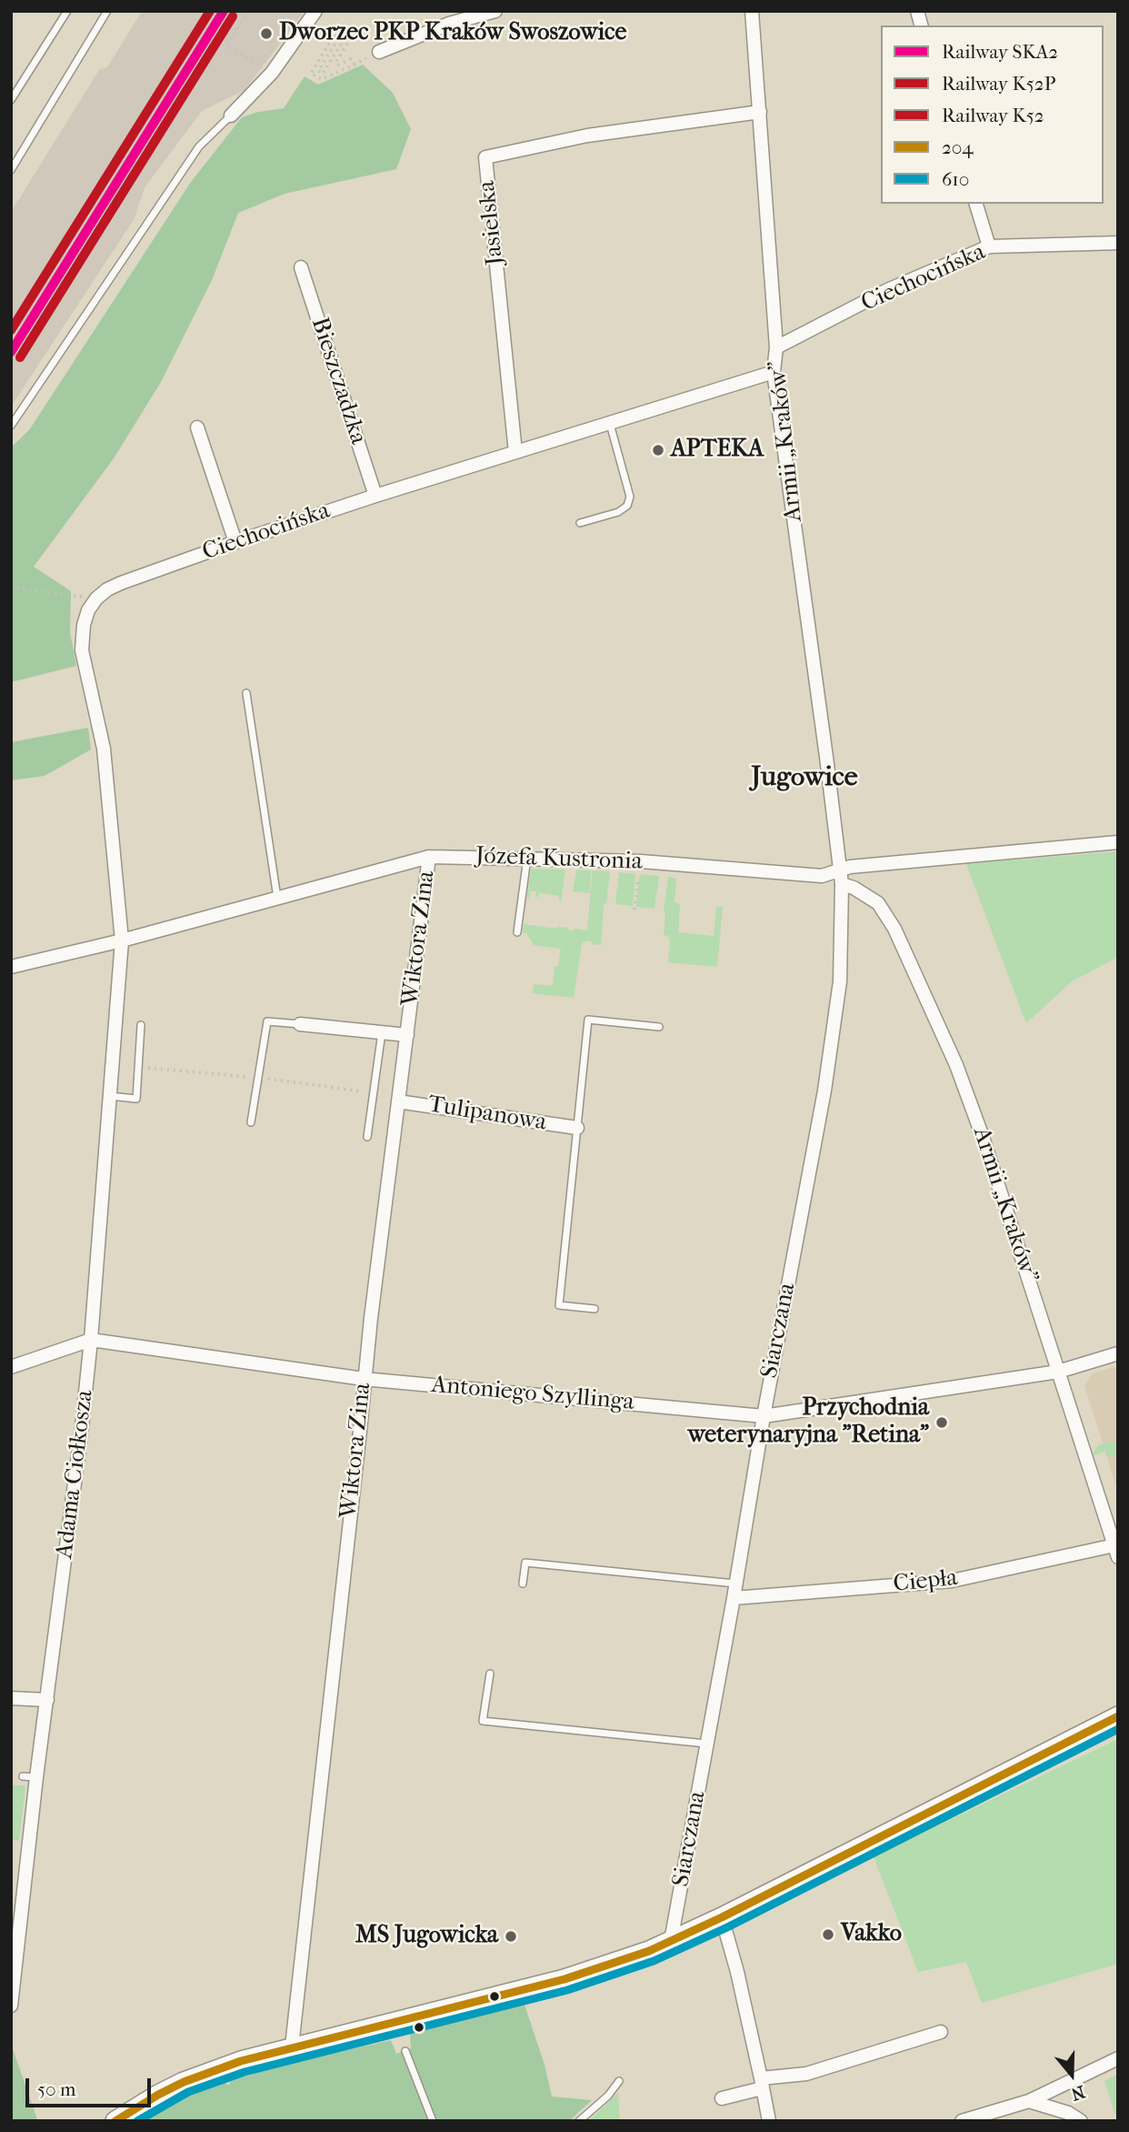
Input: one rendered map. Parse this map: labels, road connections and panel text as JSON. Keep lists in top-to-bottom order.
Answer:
{
  "streets": {
    "street": [
      "Jasielska",
      "Ciechocińska",
      "Bieszczadzka",
      "Armii „Kraków”",
      "Józefa Kustronia",
      "Wiktora Zina",
      "Tulipanowa",
      "Siarczana",
      "Antoniego Szyllinga",
      "Adama Ciołkosza",
      "Ciepła"
    ]
  },
  "crossings": [
    ["Jasielska", "Ciechocińska"],
    ["Jasielska", "Armii „Kraków”"],
    ["Ciechocińska", "Bieszczadzka"],
    ["Ciechocińska", "Armii „Kraków”"],
    ["Armii „Kraków”", "Józefa Kustronia"],
    ["Armii „Kraków”", "Siarczana"],
    ["Armii „Kraków”", "Antoniego Szyllinga"],
    ["Armii „Kraków”", "Ciepła"],
    ["Józefa Kustronia", "Wiktora Zina"],
    ["Józefa Kustronia", "Siarczana"],
    ["Józefa Kustronia", "Adama Ciołkosza"],
    ["Wiktora Zina", "Tulipanowa"],
    ["Wiktora Zina", "Antoniego Szyllinga"],
    ["Siarczana", "Antoniego Szyllinga"],
    ["Siarczana", "Ciepła"],
    ["Antoniego Szyllinga", "Adama Ciołkosza"]
  ],
  "districts": ["Jugowice"],
  "places": [
    "Dworzec PKP Kraków Swoszowice",
    "APTEKA",
    "Przychodnia weterynaryjna \"Retina\"",
    "Vakko",
    "MS Jugowicka"
  ],
  "lines": [
    "rail line SKA2",
    "rail line K52",
    "rail line K52P",
    "transit line 204",
    "transit line 610"
  ],
  "legend": [
    "Railway SKA2",
    "Railway K52P",
    "Railway K52",
    "204",
    "610"
  ],
  "scale_bar": "50 m",
  "north": "bottom"
}
